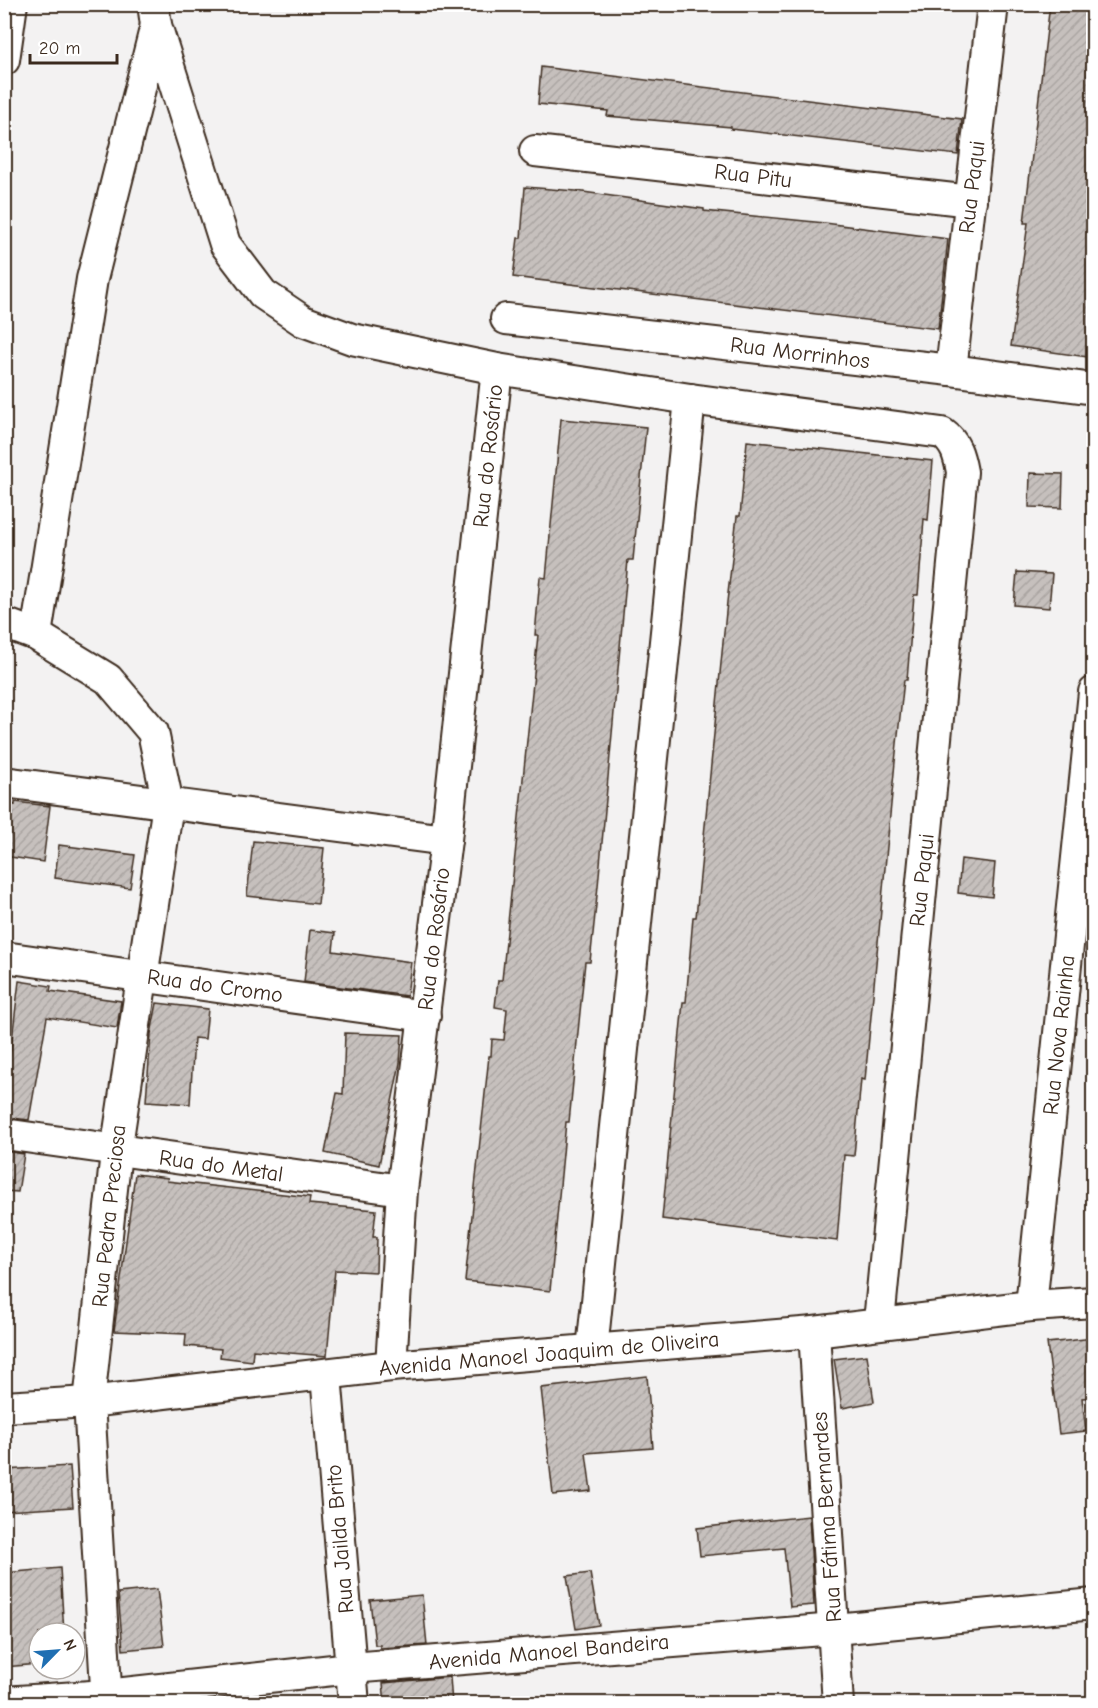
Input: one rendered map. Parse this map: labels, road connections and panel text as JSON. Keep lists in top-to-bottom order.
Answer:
{
  "streets": {
    "street": [
      "Rua Pitu",
      "Rua Paqui",
      "Rua Morrinhos",
      "Rua do Rosário",
      "Rua do Cromo",
      "Rua Nova Rainha",
      "Rua do Metal",
      "Rua Pedra Preciosa",
      "Avenida Manoel Joaquim de Oliveira",
      "Rua Fátima Bernardes",
      "Rua Jailda Brito",
      "Avenida Manoel Bandeira"
    ]
  },
  "crossings": [
    ["Rua Pitu", "Rua Paqui"],
    ["Rua Paqui", "Rua Morrinhos"],
    ["Rua Paqui", "Avenida Manoel Joaquim de Oliveira"],
    ["Rua do Rosário", "Rua do Cromo"],
    ["Rua do Rosário", "Rua do Metal"],
    ["Rua do Rosário", "Avenida Manoel Joaquim de Oliveira"],
    ["Rua do Cromo", "Rua Pedra Preciosa"],
    ["Rua Nova Rainha", "Avenida Manoel Joaquim de Oliveira"],
    ["Rua do Metal", "Rua Pedra Preciosa"],
    ["Rua Pedra Preciosa", "Avenida Manoel Joaquim de Oliveira"],
    ["Rua Pedra Preciosa", "Avenida Manoel Bandeira"],
    ["Avenida Manoel Joaquim de Oliveira", "Rua Fátima Bernardes"],
    ["Avenida Manoel Joaquim de Oliveira", "Rua Jailda Brito"],
    ["Rua Fátima Bernardes", "Avenida Manoel Bandeira"],
    ["Rua Jailda Brito", "Avenida Manoel Bandeira"]
  ],
  "scale_bar": "20 m",
  "north": "top right"
}
